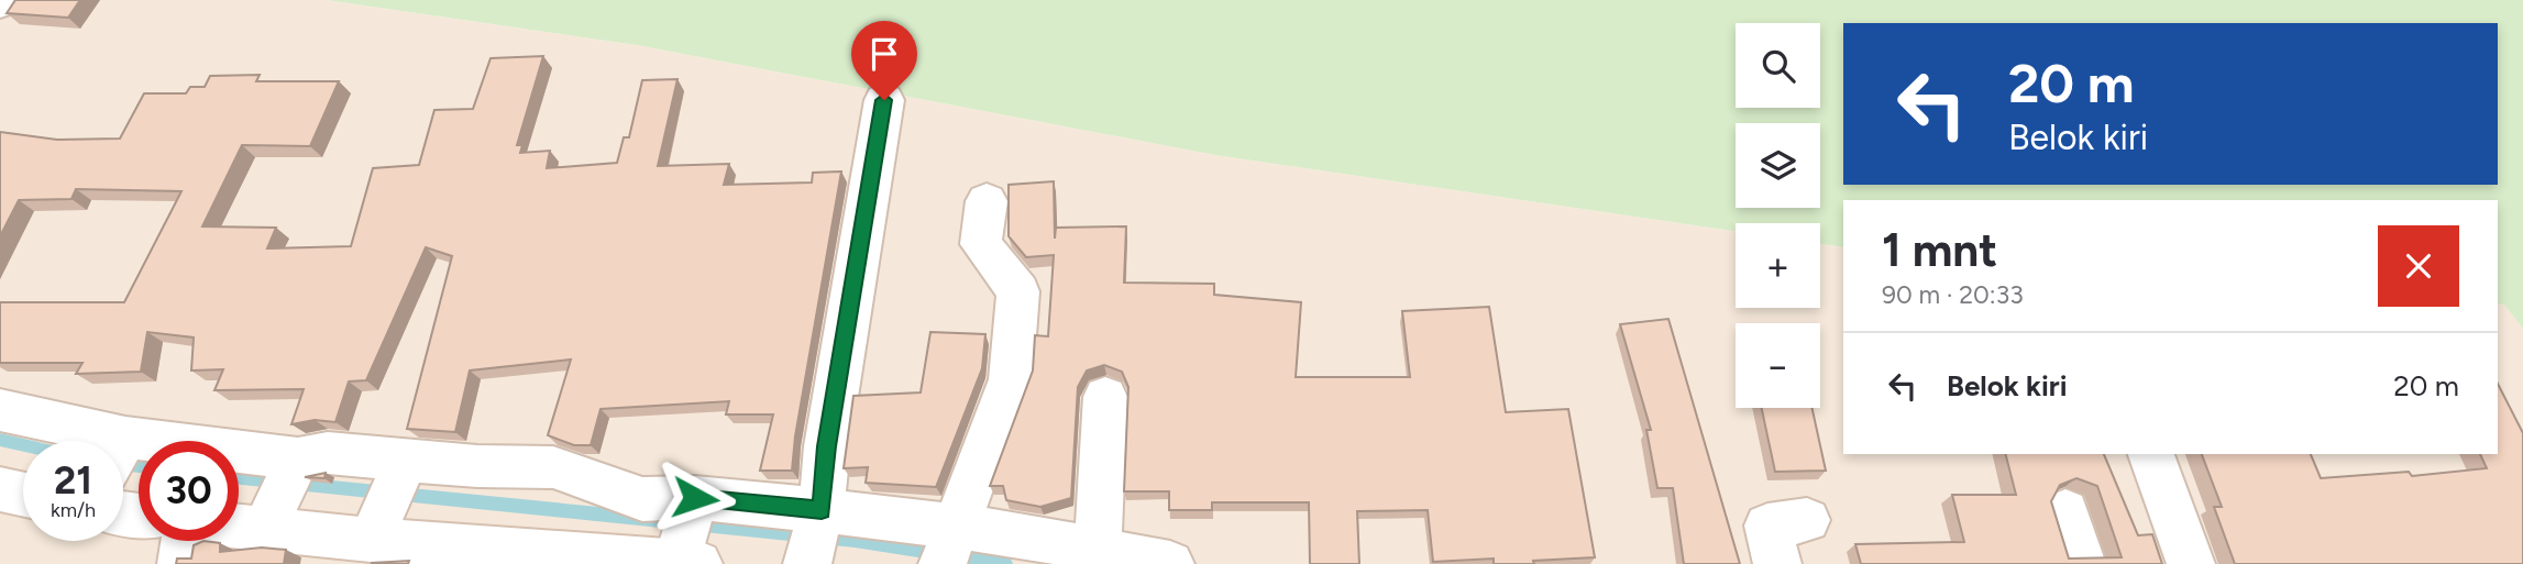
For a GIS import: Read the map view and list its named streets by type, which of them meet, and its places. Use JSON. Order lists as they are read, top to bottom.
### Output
{
  "page": {
    "map_buttons": ["+", "−"],
    "turn": ["20 m", "Belok kiri"],
    "heading": ["1 mnt", "90 m · 20:33"],
    "list": [
      {
        "name": "Belok kiri",
        "value": "20 m"
      }
    ],
    "speed": "21 km/h",
    "limit": "30"
  }
}
